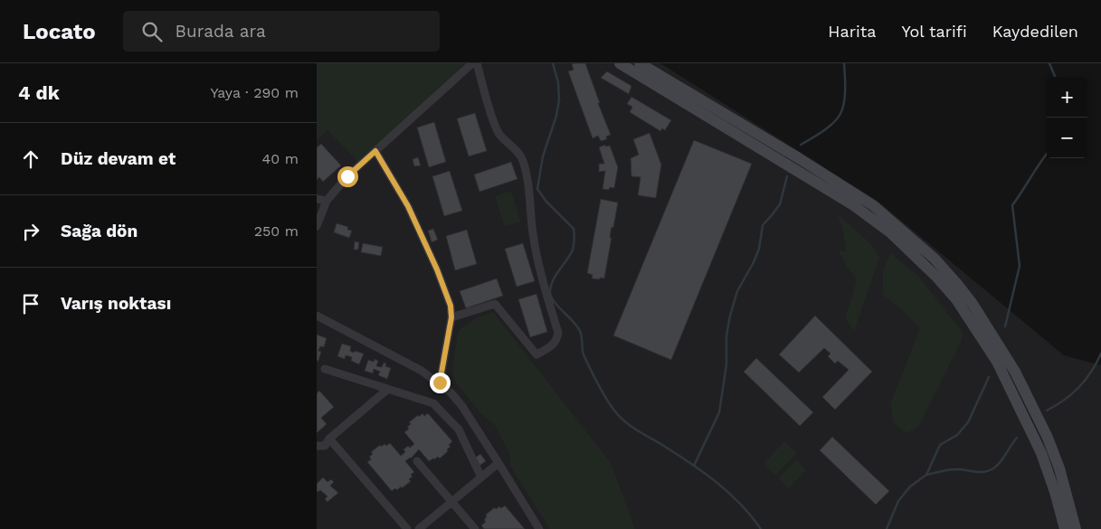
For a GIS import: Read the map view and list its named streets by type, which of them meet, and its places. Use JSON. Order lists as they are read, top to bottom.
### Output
{
  "page": {
    "header": "Locato",
    "search": "Burada ara",
    "nav": ["Harita", "Yol tarifi", "Kaydedilen"],
    "heading": ["4 dk", "Yaya · 290 m"],
    "map_buttons": ["+", "−"],
    "list": [
      ["Düz devam et", "40 m"],
      ["Sağa dön", "250 m"],
      "Varış noktası"
    ]
  }
}
